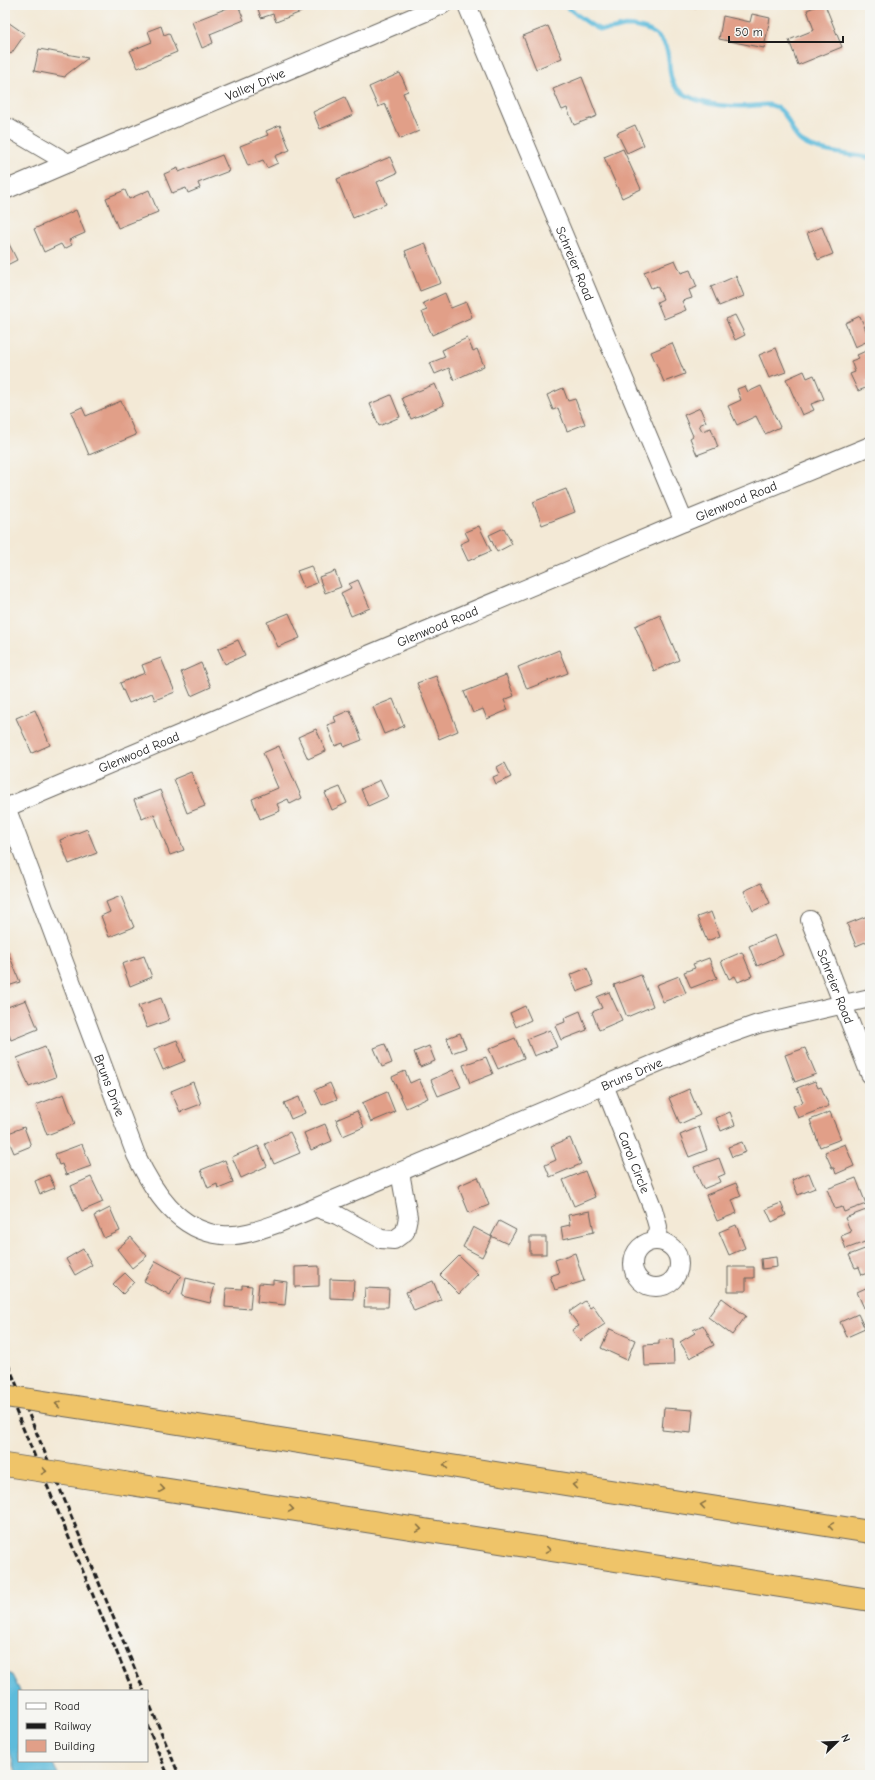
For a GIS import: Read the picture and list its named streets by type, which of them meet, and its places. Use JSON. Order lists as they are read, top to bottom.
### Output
{
  "streets": {
    "street": [
      "Valley Drive",
      "Schreier Road",
      "Glenwood Road",
      "Bruns Drive",
      "Carol Circle"
    ]
  },
  "crossings": [
    ["Schreier Road", "Glenwood Road"],
    ["Schreier Road", "Bruns Drive"],
    ["Glenwood Road", "Bruns Drive"],
    ["Bruns Drive", "Carol Circle"]
  ],
  "legend": ["Road", "Railway", "Building"],
  "scale_bar": "50 m",
  "north": "top right"
}
